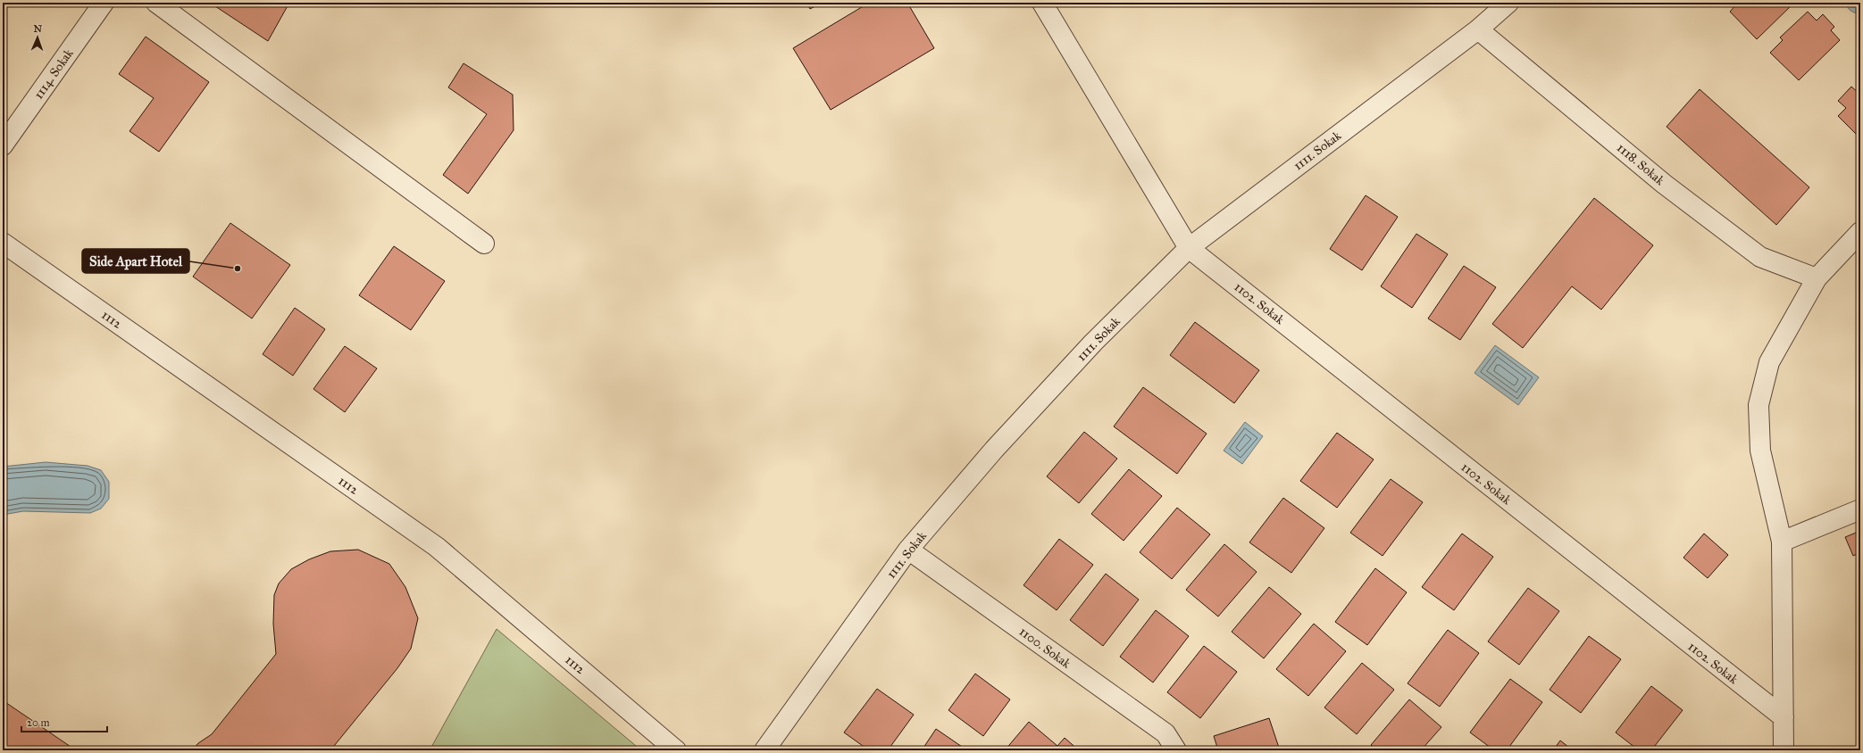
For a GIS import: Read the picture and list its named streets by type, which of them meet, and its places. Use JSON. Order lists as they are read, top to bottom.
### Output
{
  "streets": {
    "street": [
      "1114. Sokak",
      "1111. Sokak",
      "1118. Sokak",
      "1102. Sokak",
      "1112",
      "1100. Sokak"
    ]
  },
  "crossings": [
    ["1111. Sokak", "1118. Sokak"],
    ["1111. Sokak", "1102. Sokak"],
    ["1111. Sokak", "1100. Sokak"]
  ],
  "places": ["Side Apart Hotel"],
  "scale_bar": "20 m",
  "north": "top"
}
